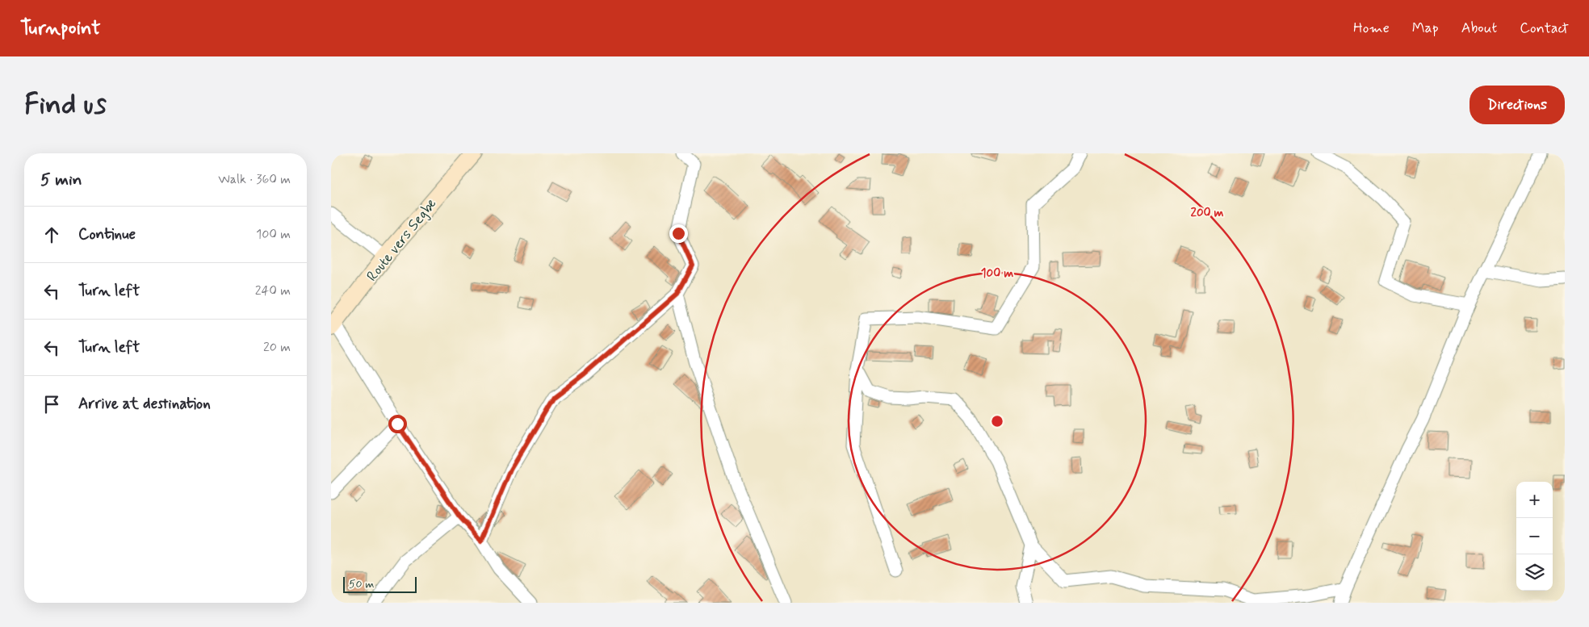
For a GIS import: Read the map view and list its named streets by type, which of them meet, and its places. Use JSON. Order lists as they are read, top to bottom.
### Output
{
  "streets": {
    "main road": ["Route vers Segbe"]
  },
  "scale_bar": "50 m",
  "page": {
    "header": "Turnpoint",
    "nav": [
      "Home",
      "Map",
      "About",
      "Contact"
    ],
    "buttons": "Directions",
    "title": "Find us",
    "heading": ["5 min", "Walk · 360 m"],
    "list": [
      ["Continue", "100 m"],
      ["Turn left", "240 m"],
      ["Turn left", "20 m"],
      "Arrive at destination"
    ],
    "map_buttons": ["+", "−"],
    "scale": "50 m"
  },
  "rings": ["200 m", "100 m"]
}
